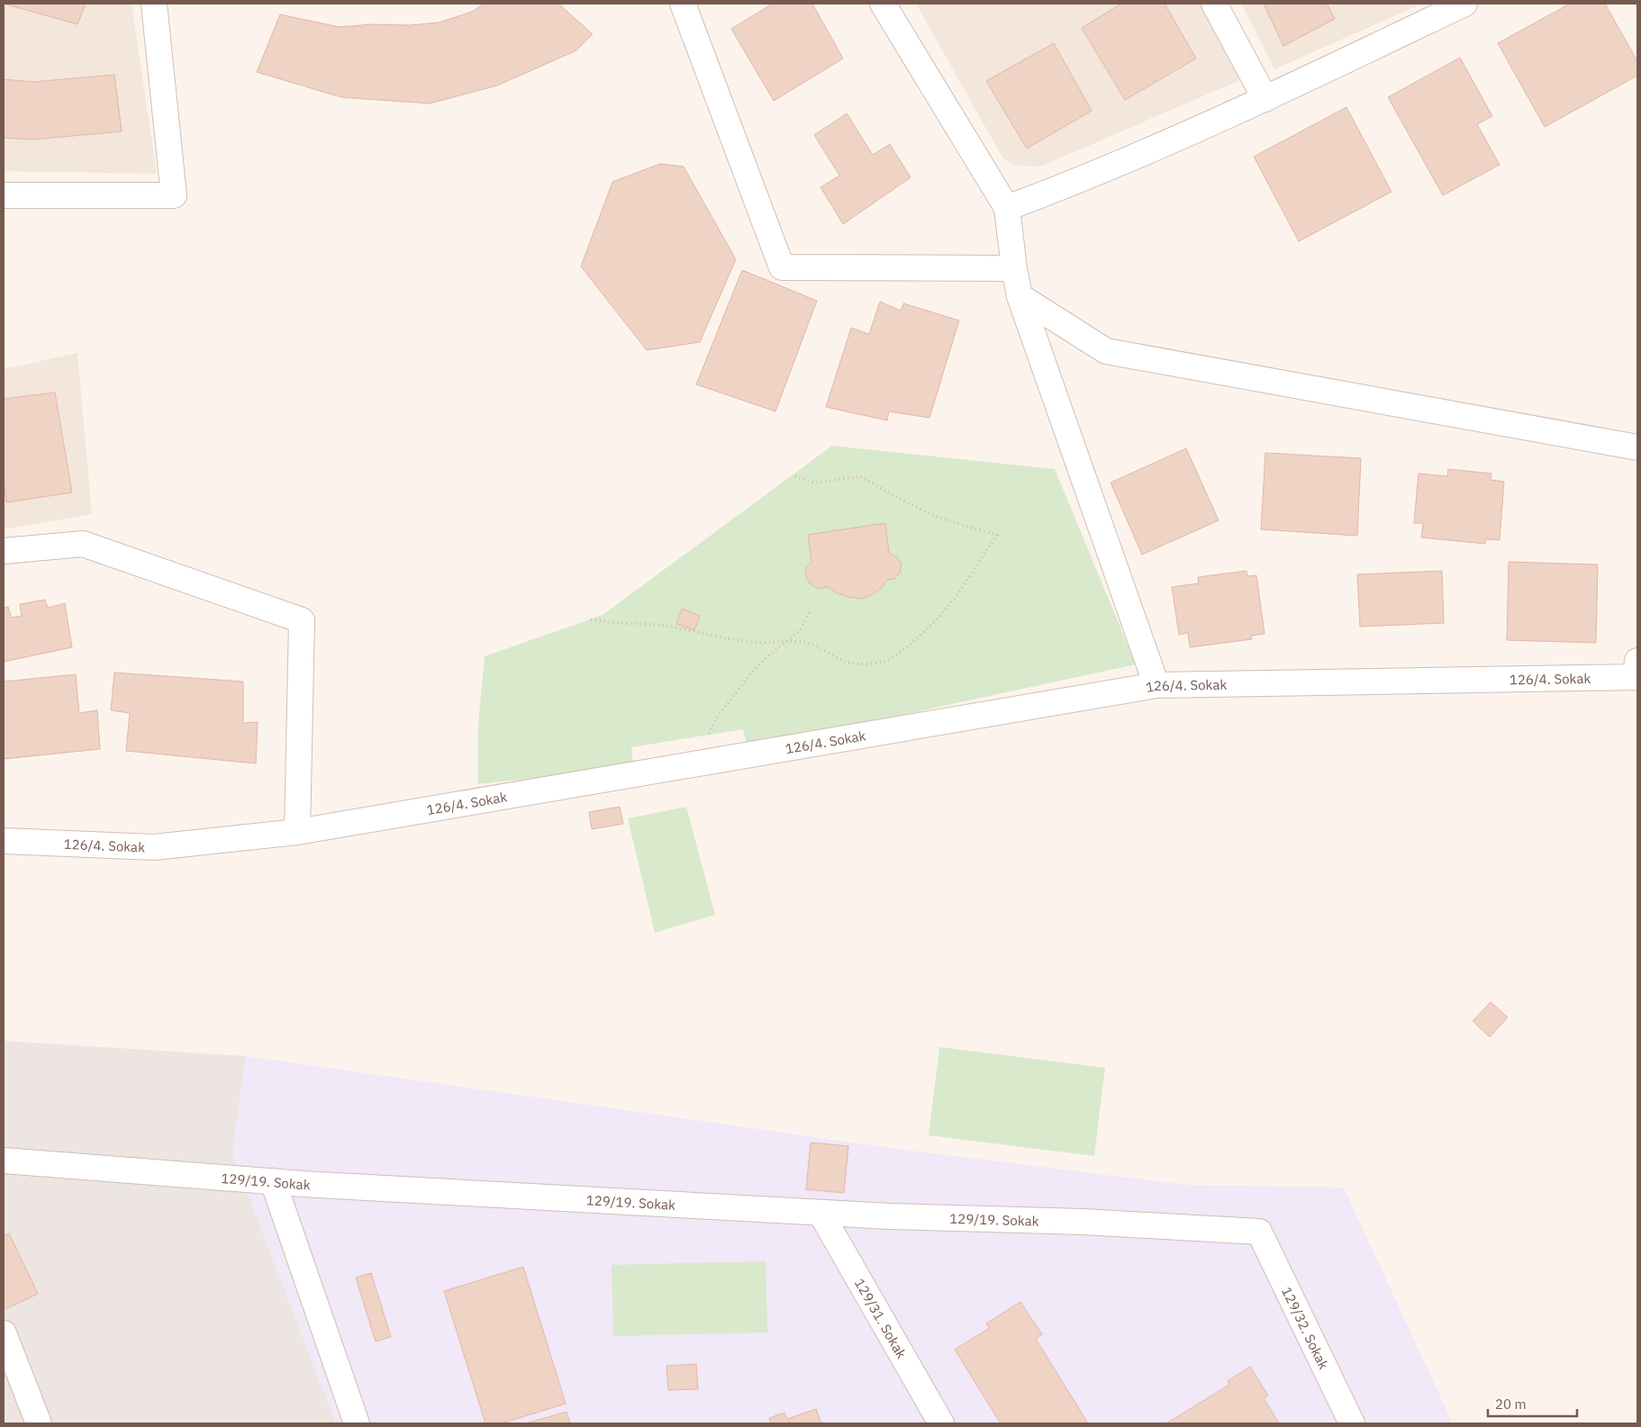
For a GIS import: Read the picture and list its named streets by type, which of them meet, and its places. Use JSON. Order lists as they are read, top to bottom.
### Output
{
  "streets": {
    "street": [
      "126/4. Sokak",
      "129/19. Sokak",
      "129/31. Sokak",
      "129/32. Sokak"
    ]
  },
  "crossings": [
    ["129/19. Sokak", "129/31. Sokak"],
    ["129/19. Sokak", "129/32. Sokak"]
  ],
  "scale_bar": "20 m"
}
